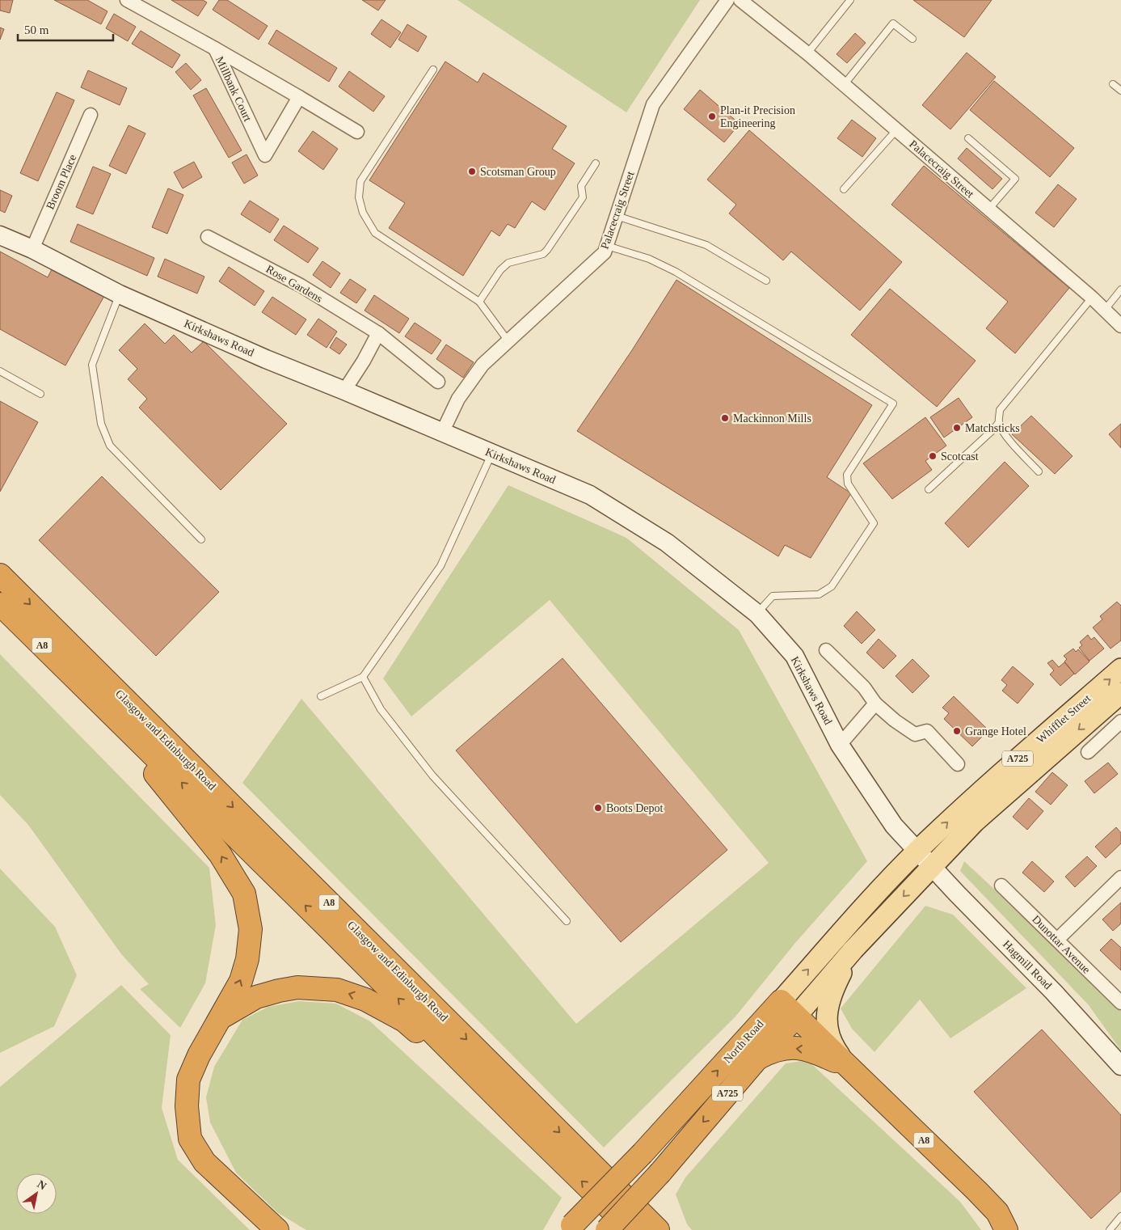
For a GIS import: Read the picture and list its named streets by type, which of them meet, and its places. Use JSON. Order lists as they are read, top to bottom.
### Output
{
  "streets": {
    "highway": [
      "A8",
      "Glasgow and Edinburgh Road",
      "A725",
      "North Road"
    ],
    "main road": ["Whifflet Street"],
    "street": [
      "Millbank Court",
      "Palacecraig Street",
      "Broom Place",
      "Rose Gardens",
      "Kirkshaws Road",
      "Dunottar Avenue",
      "Hagmill Road"
    ]
  },
  "crossings": [
    ["Palacecraig Street", "Kirkshaws Road"],
    ["Broom Place", "Kirkshaws Road"],
    ["Kirkshaws Road", "Whifflet Street"],
    ["Kirkshaws Road", "Hagmill Road"],
    ["Kirkshaws Road", "North Road"],
    ["A8", "Glasgow and Edinburgh Road"],
    ["A8", "A725"],
    ["A8", "North Road"],
    ["Whifflet Street", "Hagmill Road"],
    ["Whifflet Street", "North Road"],
    ["A725", "North Road"],
    ["Hagmill Road", "North Road"]
  ],
  "places": [
    "Plan-it Precision Engineering",
    "Scotsman Group",
    "Mackinnon Mills",
    "Matchsticks",
    "Scotcast",
    "Grange Hotel",
    "Boots Depot"
  ],
  "scale_bar": "50 m",
  "north": "top right"
}
